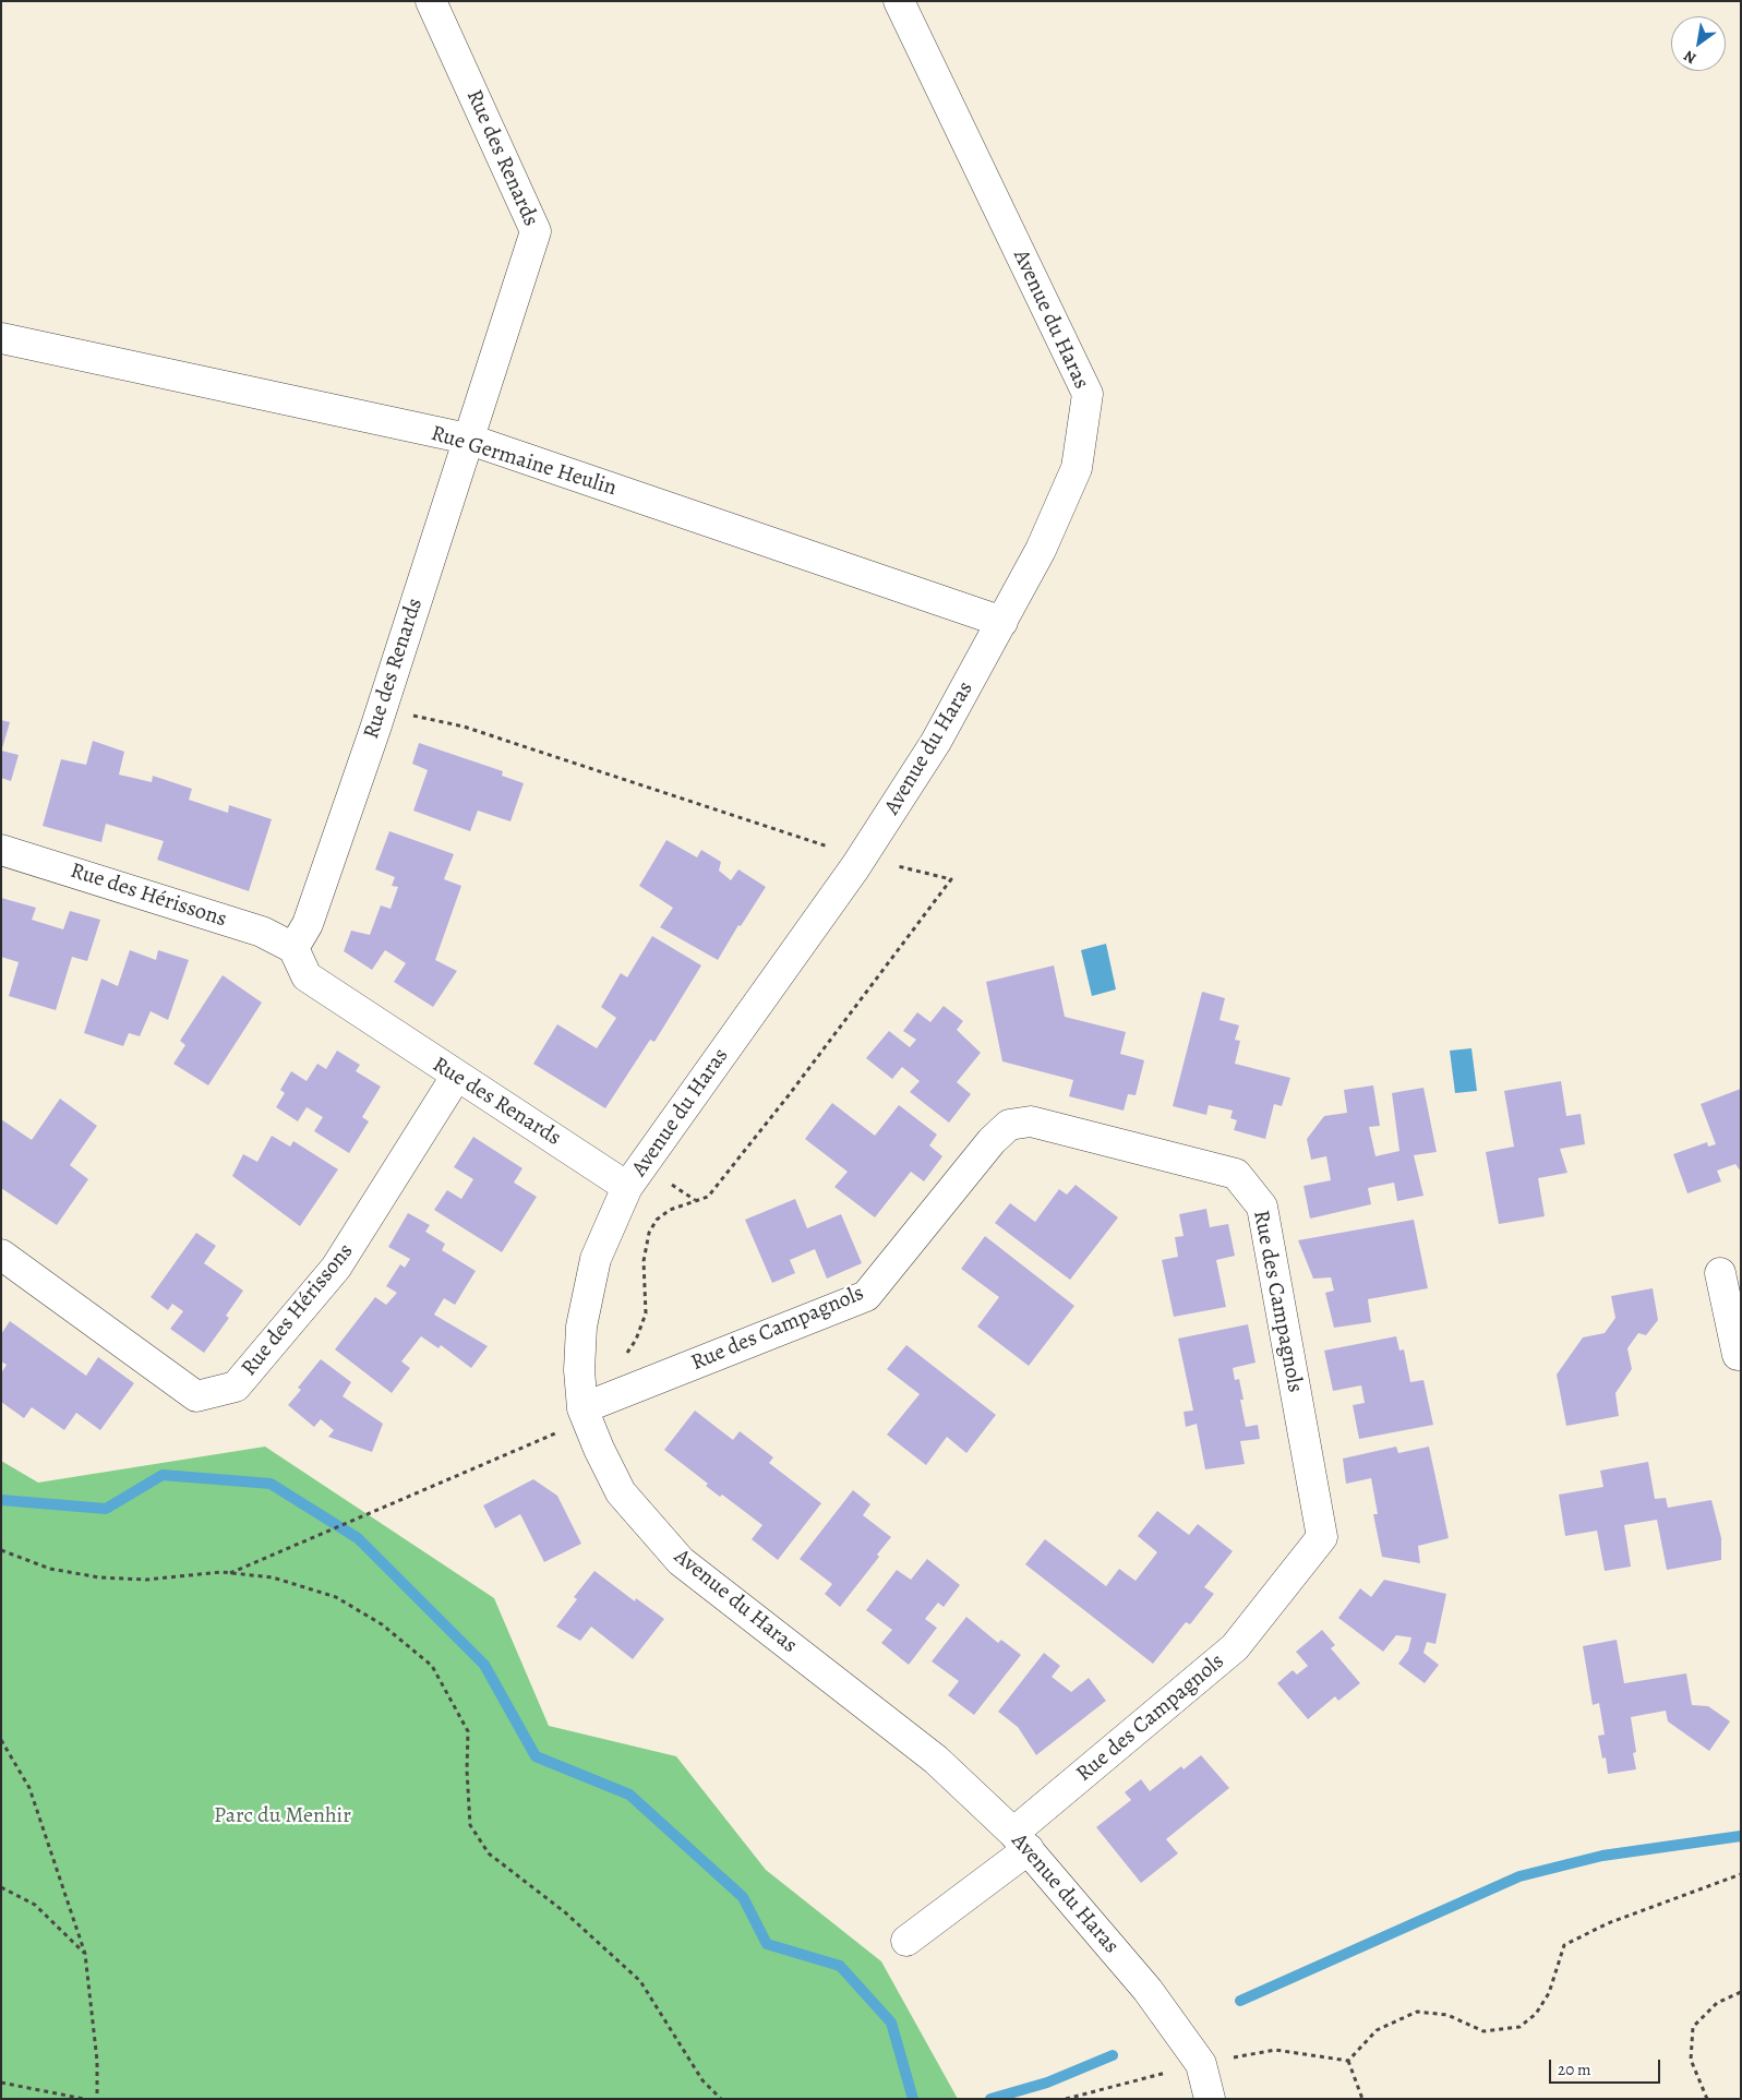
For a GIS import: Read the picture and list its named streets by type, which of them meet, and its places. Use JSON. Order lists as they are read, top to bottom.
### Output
{
  "streets": {
    "street": [
      "Rue des Renards",
      "Avenue du Haras",
      "Rue Germaine Heulin",
      "Rue des Hérissons",
      "Rue des Campagnols"
    ]
  },
  "crossings": [
    ["Rue des Renards", "Avenue du Haras"],
    ["Rue des Renards", "Rue Germaine Heulin"],
    ["Rue des Renards", "Rue des Hérissons"],
    ["Avenue du Haras", "Rue Germaine Heulin"],
    ["Avenue du Haras", "Rue des Campagnols"]
  ],
  "parks": ["Parc du Menhir"],
  "scale_bar": "20 m",
  "north": "bottom left"
}
